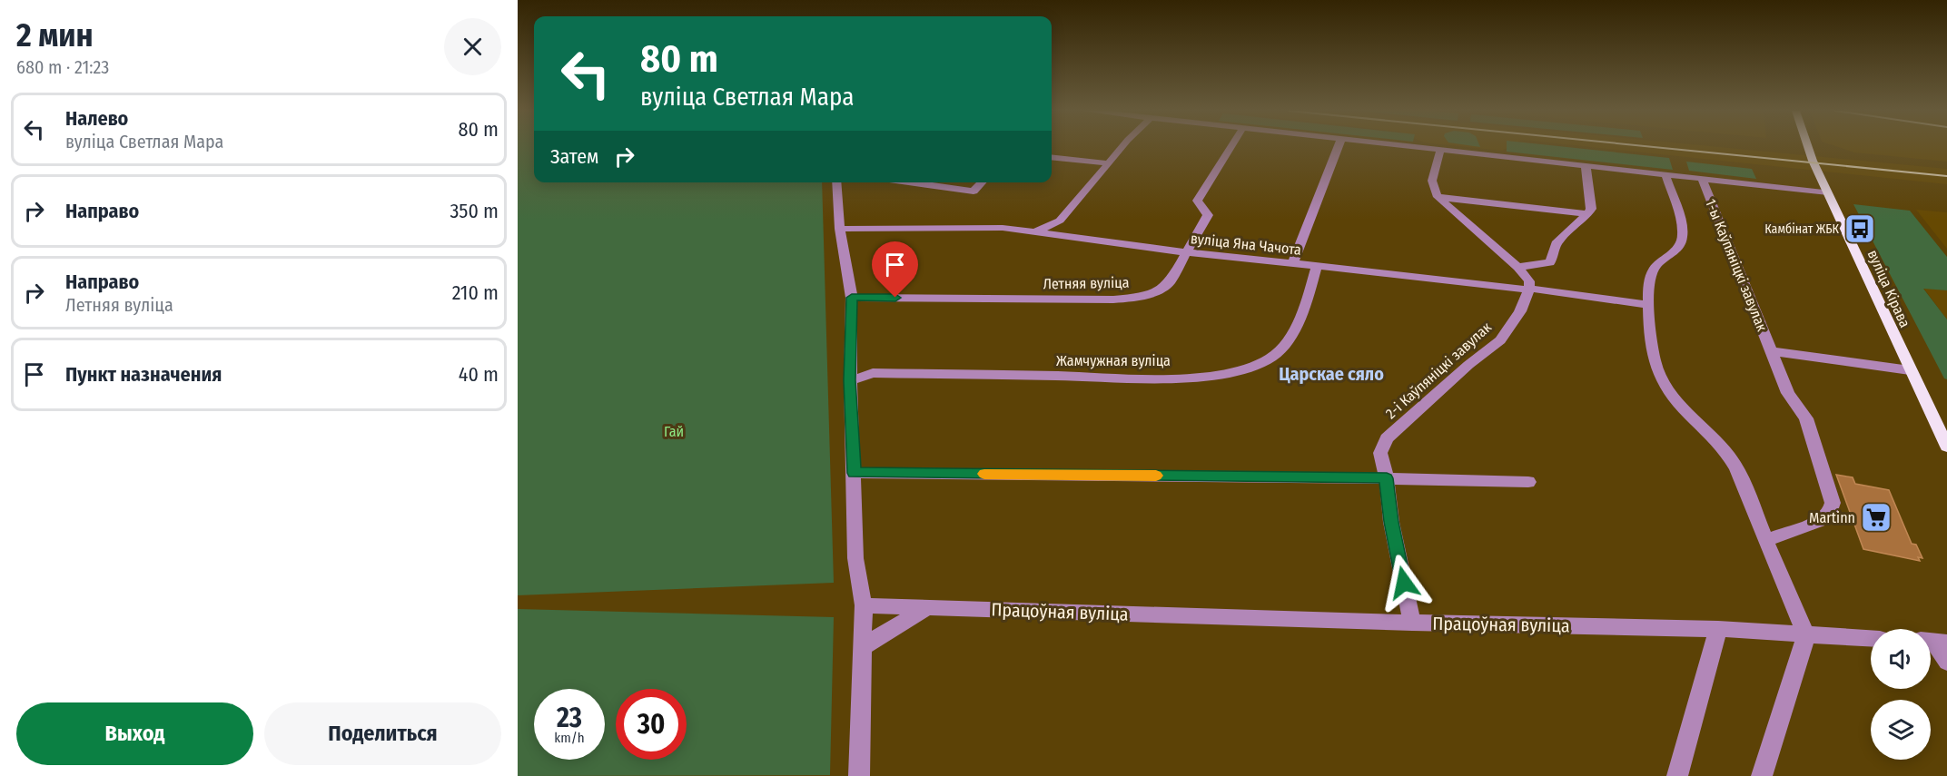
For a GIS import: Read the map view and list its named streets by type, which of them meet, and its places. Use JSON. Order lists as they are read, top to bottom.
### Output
{
  "streets": {
    "main road": ["вуліца Кірава"],
    "street": [
      "вуліца Яна Чачота",
      "1-ы Каўпяніцкі завулак",
      "Летняя вуліца",
      "Жамчужная вуліца",
      "2-і Каўпяніцкі завулак",
      "Працоўная вуліца"
    ]
  },
  "crossings": [
    ["вуліца Яна Чачота", "Летняя вуліца"],
    ["вуліца Яна Чачота", "Жамчужная вуліца"],
    ["вуліца Яна Чачота", "2-і Каўпяніцкі завулак"],
    ["2-і Каўпяніцкі завулак", "Працоўная вуліца"]
  ],
  "districts": ["Царскае сяло"],
  "parks": ["Гай"],
  "places": {
    "bus stop": ["Камбінат ЖБК"],
    "supermarket": ["Martinn"]
  },
  "page": {
    "heading": ["2 мин", "680 m · 21:23"],
    "turn": ["80 m", "вуліца Светлая Мара"],
    "list": [
      {
        "name": "Налево",
        "note": "вуліца Светлая Мара",
        "value": "80 m"
      },
      {
        "name": "Направо",
        "value": "350 m"
      },
      {
        "name": "Направо",
        "note": "Летняя вуліца",
        "value": "210 m"
      },
      {
        "name": "Пункт назначения",
        "value": "40 m"
      }
    ],
    "then": "Затем",
    "speed": "23 km/h",
    "limit": "30",
    "buttons": ["Выход", "Поделиться"]
  }
}
